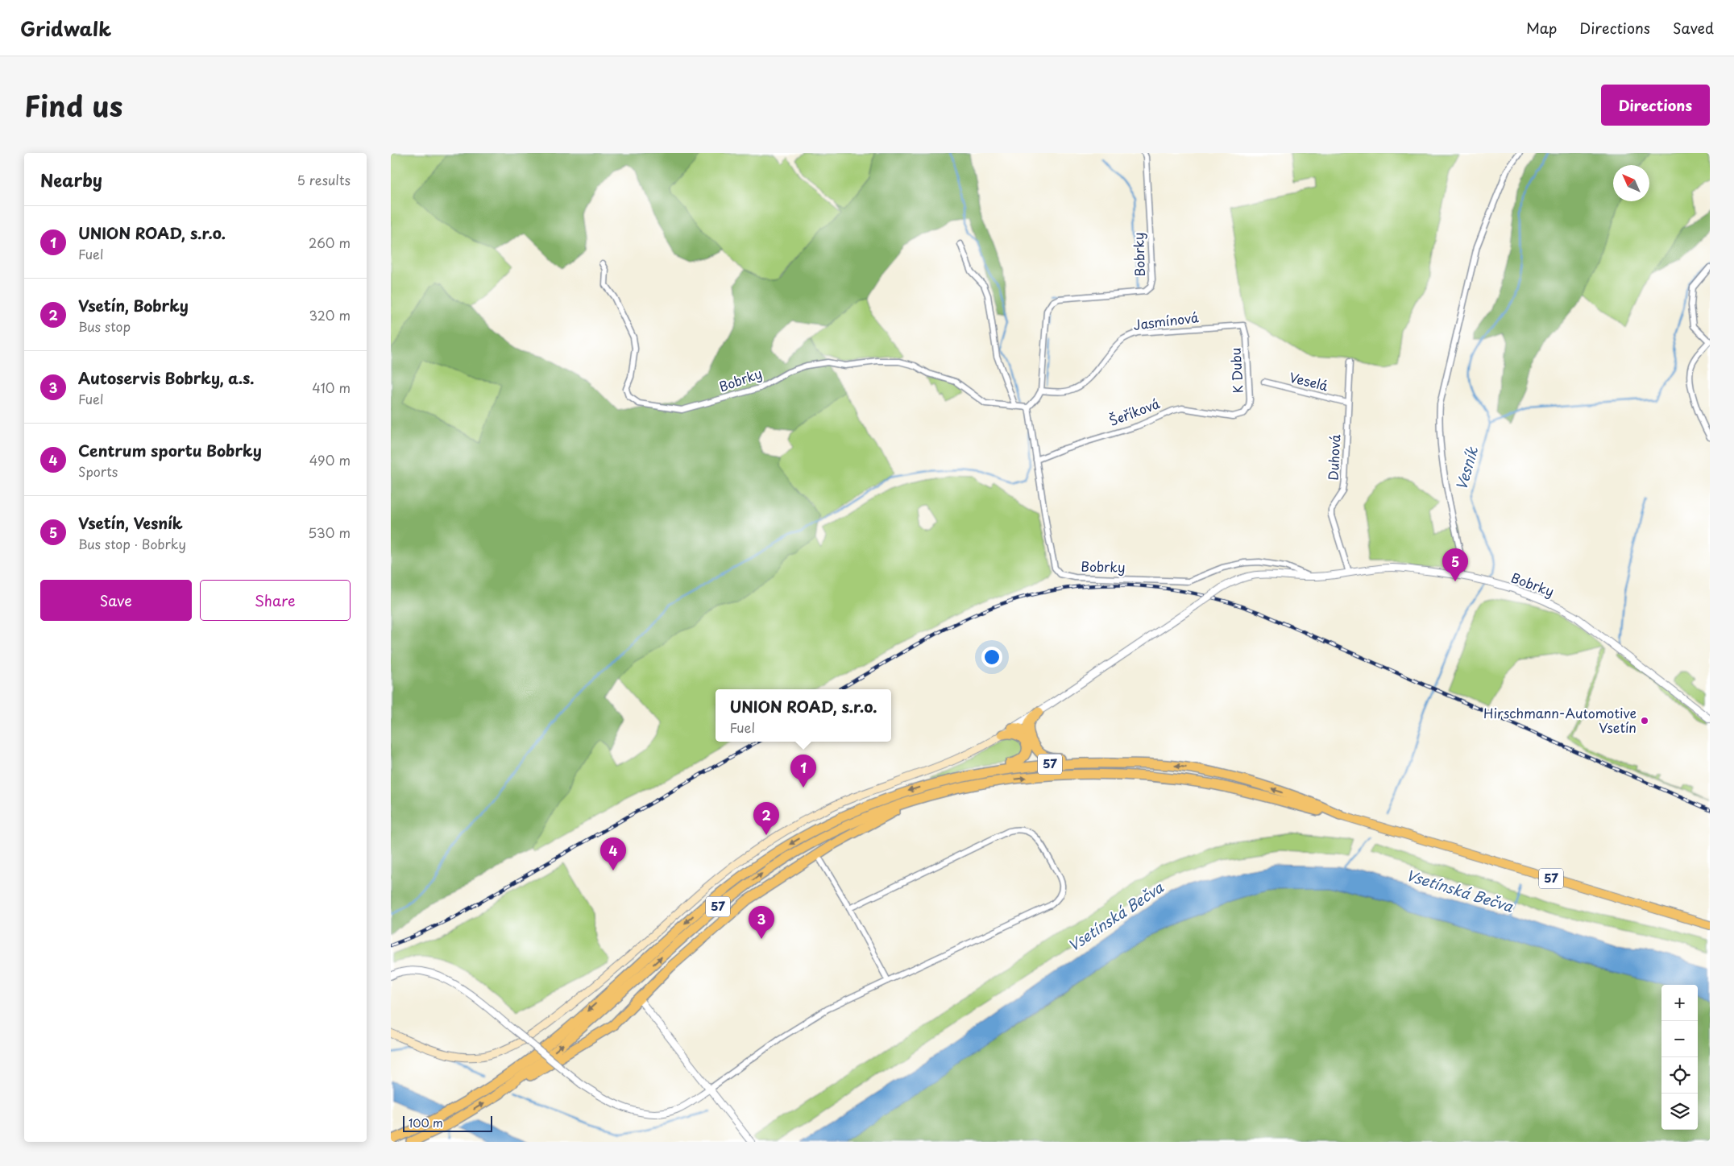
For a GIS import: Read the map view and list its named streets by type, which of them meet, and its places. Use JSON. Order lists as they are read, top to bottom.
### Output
{
  "streets": {
    "highway": ["57"],
    "street": [
      "Bobrky",
      "Jasmínová",
      "K Dubu",
      "Veselá",
      "Šeříková",
      "Duhová"
    ]
  },
  "crossings": [
    ["Bobrky", "Jasmínová"],
    ["Bobrky", "Šeříková"],
    ["Bobrky", "Duhová"],
    ["Jasmínová", "K Dubu"],
    ["K Dubu", "Šeříková"],
    ["Veselá", "Duhová"]
  ],
  "water": ["Vesník", "Vsetínská Bečva"],
  "places": ["Hirschmann-Automotive Vsetín"],
  "scale_bar": "100 m",
  "north": "top left",
  "page": {
    "header": "Gridwalk",
    "nav": ["Map", "Directions", "Saved"],
    "title": "Find us",
    "buttons": [
      "Directions",
      ["Save", "Share"]
    ],
    "heading": ["Nearby", "5 results"],
    "list": [
      {
        "mark": "1",
        "name": "UNION ROAD, s.r.o.",
        "note": "Fuel",
        "value": "260 m"
      },
      {
        "mark": "2",
        "name": "Vsetín, Bobrky",
        "note": "Bus stop",
        "value": "320 m"
      },
      {
        "mark": "3",
        "name": "Autoservis Bobrky, a.s.",
        "note": "Fuel",
        "value": "410 m"
      },
      {
        "mark": "4",
        "name": "Centrum sportu Bobrky",
        "note": "Sports",
        "value": "490 m"
      },
      {
        "mark": "5",
        "name": "Vsetín, Vesník",
        "note": "Bus stop · Bobrky",
        "value": "530 m"
      }
    ],
    "pins": [
      "5",
      "1",
      "2",
      "4",
      "3"
    ],
    "popup": ["UNION ROAD, s.r.o.", "Fuel"],
    "map_buttons": ["+", "−"],
    "scale": "100 m"
  }
}
